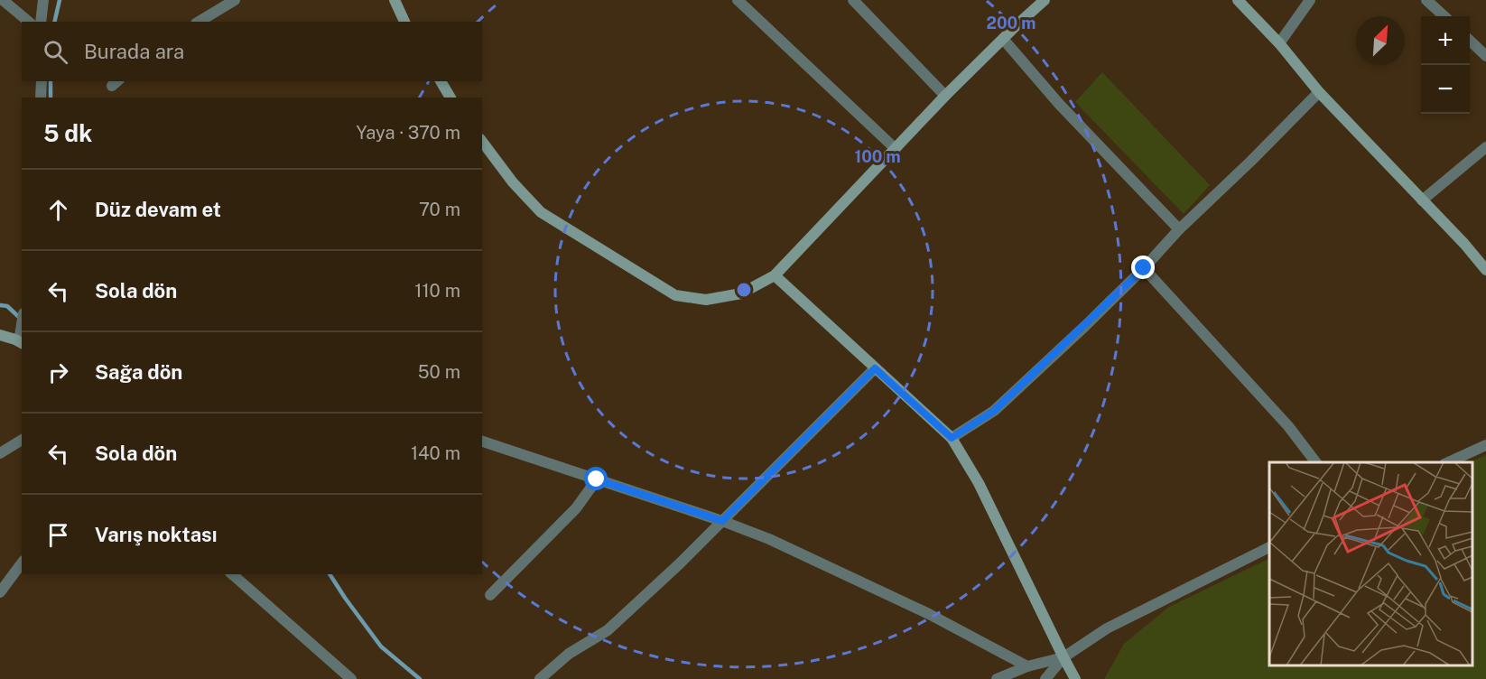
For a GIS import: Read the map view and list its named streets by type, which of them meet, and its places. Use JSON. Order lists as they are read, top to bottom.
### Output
{
  "north": "top right",
  "page": {
    "map_buttons": ["+", "−"],
    "search": "Burada ara",
    "heading": ["5 dk", "Yaya · 370 m"],
    "list": [
      ["Düz devam et", "70 m"],
      ["Sola dön", "110 m"],
      ["Sağa dön", "50 m"],
      ["Sola dön", "140 m"],
      "Varış noktası"
    ]
  },
  "rings": ["200 m", "100 m"]
}
